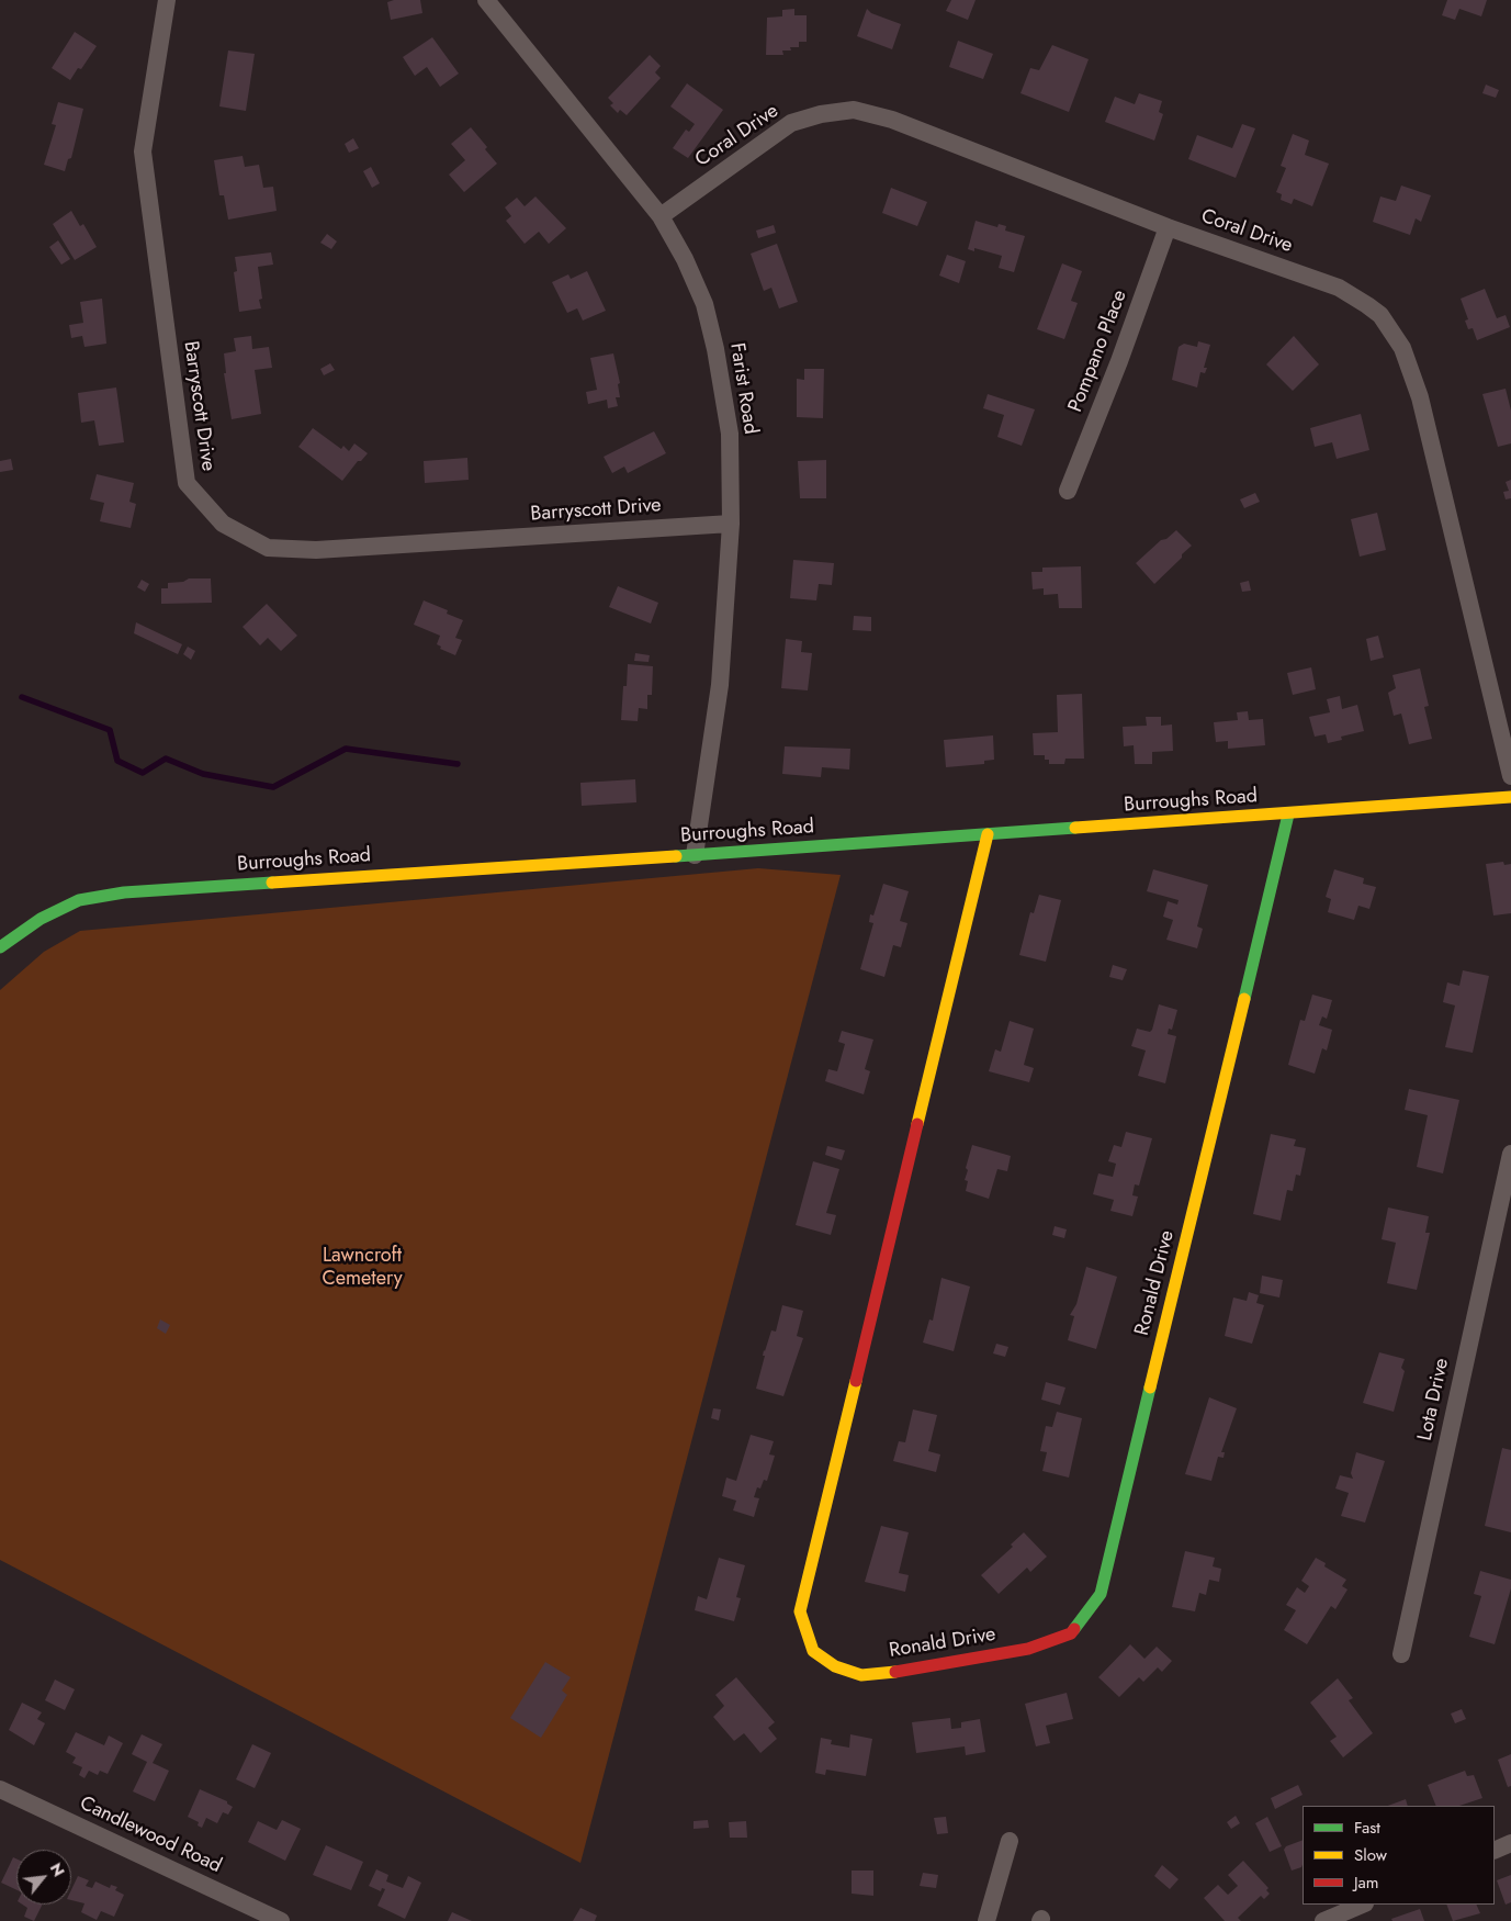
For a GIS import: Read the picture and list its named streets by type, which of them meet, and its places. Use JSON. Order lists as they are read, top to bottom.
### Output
{
  "streets": {
    "street": [
      "Coral Drive",
      "Pompano Place",
      "Farist Road",
      "Barryscott Drive",
      "Burroughs Road",
      "Ronald Drive",
      "Lota Drive",
      "Candlewood Road"
    ]
  },
  "crossings": [
    ["Coral Drive", "Pompano Place"],
    ["Coral Drive", "Farist Road"],
    ["Farist Road", "Barryscott Drive"],
    ["Farist Road", "Burroughs Road"],
    ["Burroughs Road", "Ronald Drive"]
  ],
  "parks": ["Lawncroft Cemetery"],
  "legend": ["Fast", "Slow", "Jam"],
  "north": "top right"
}
